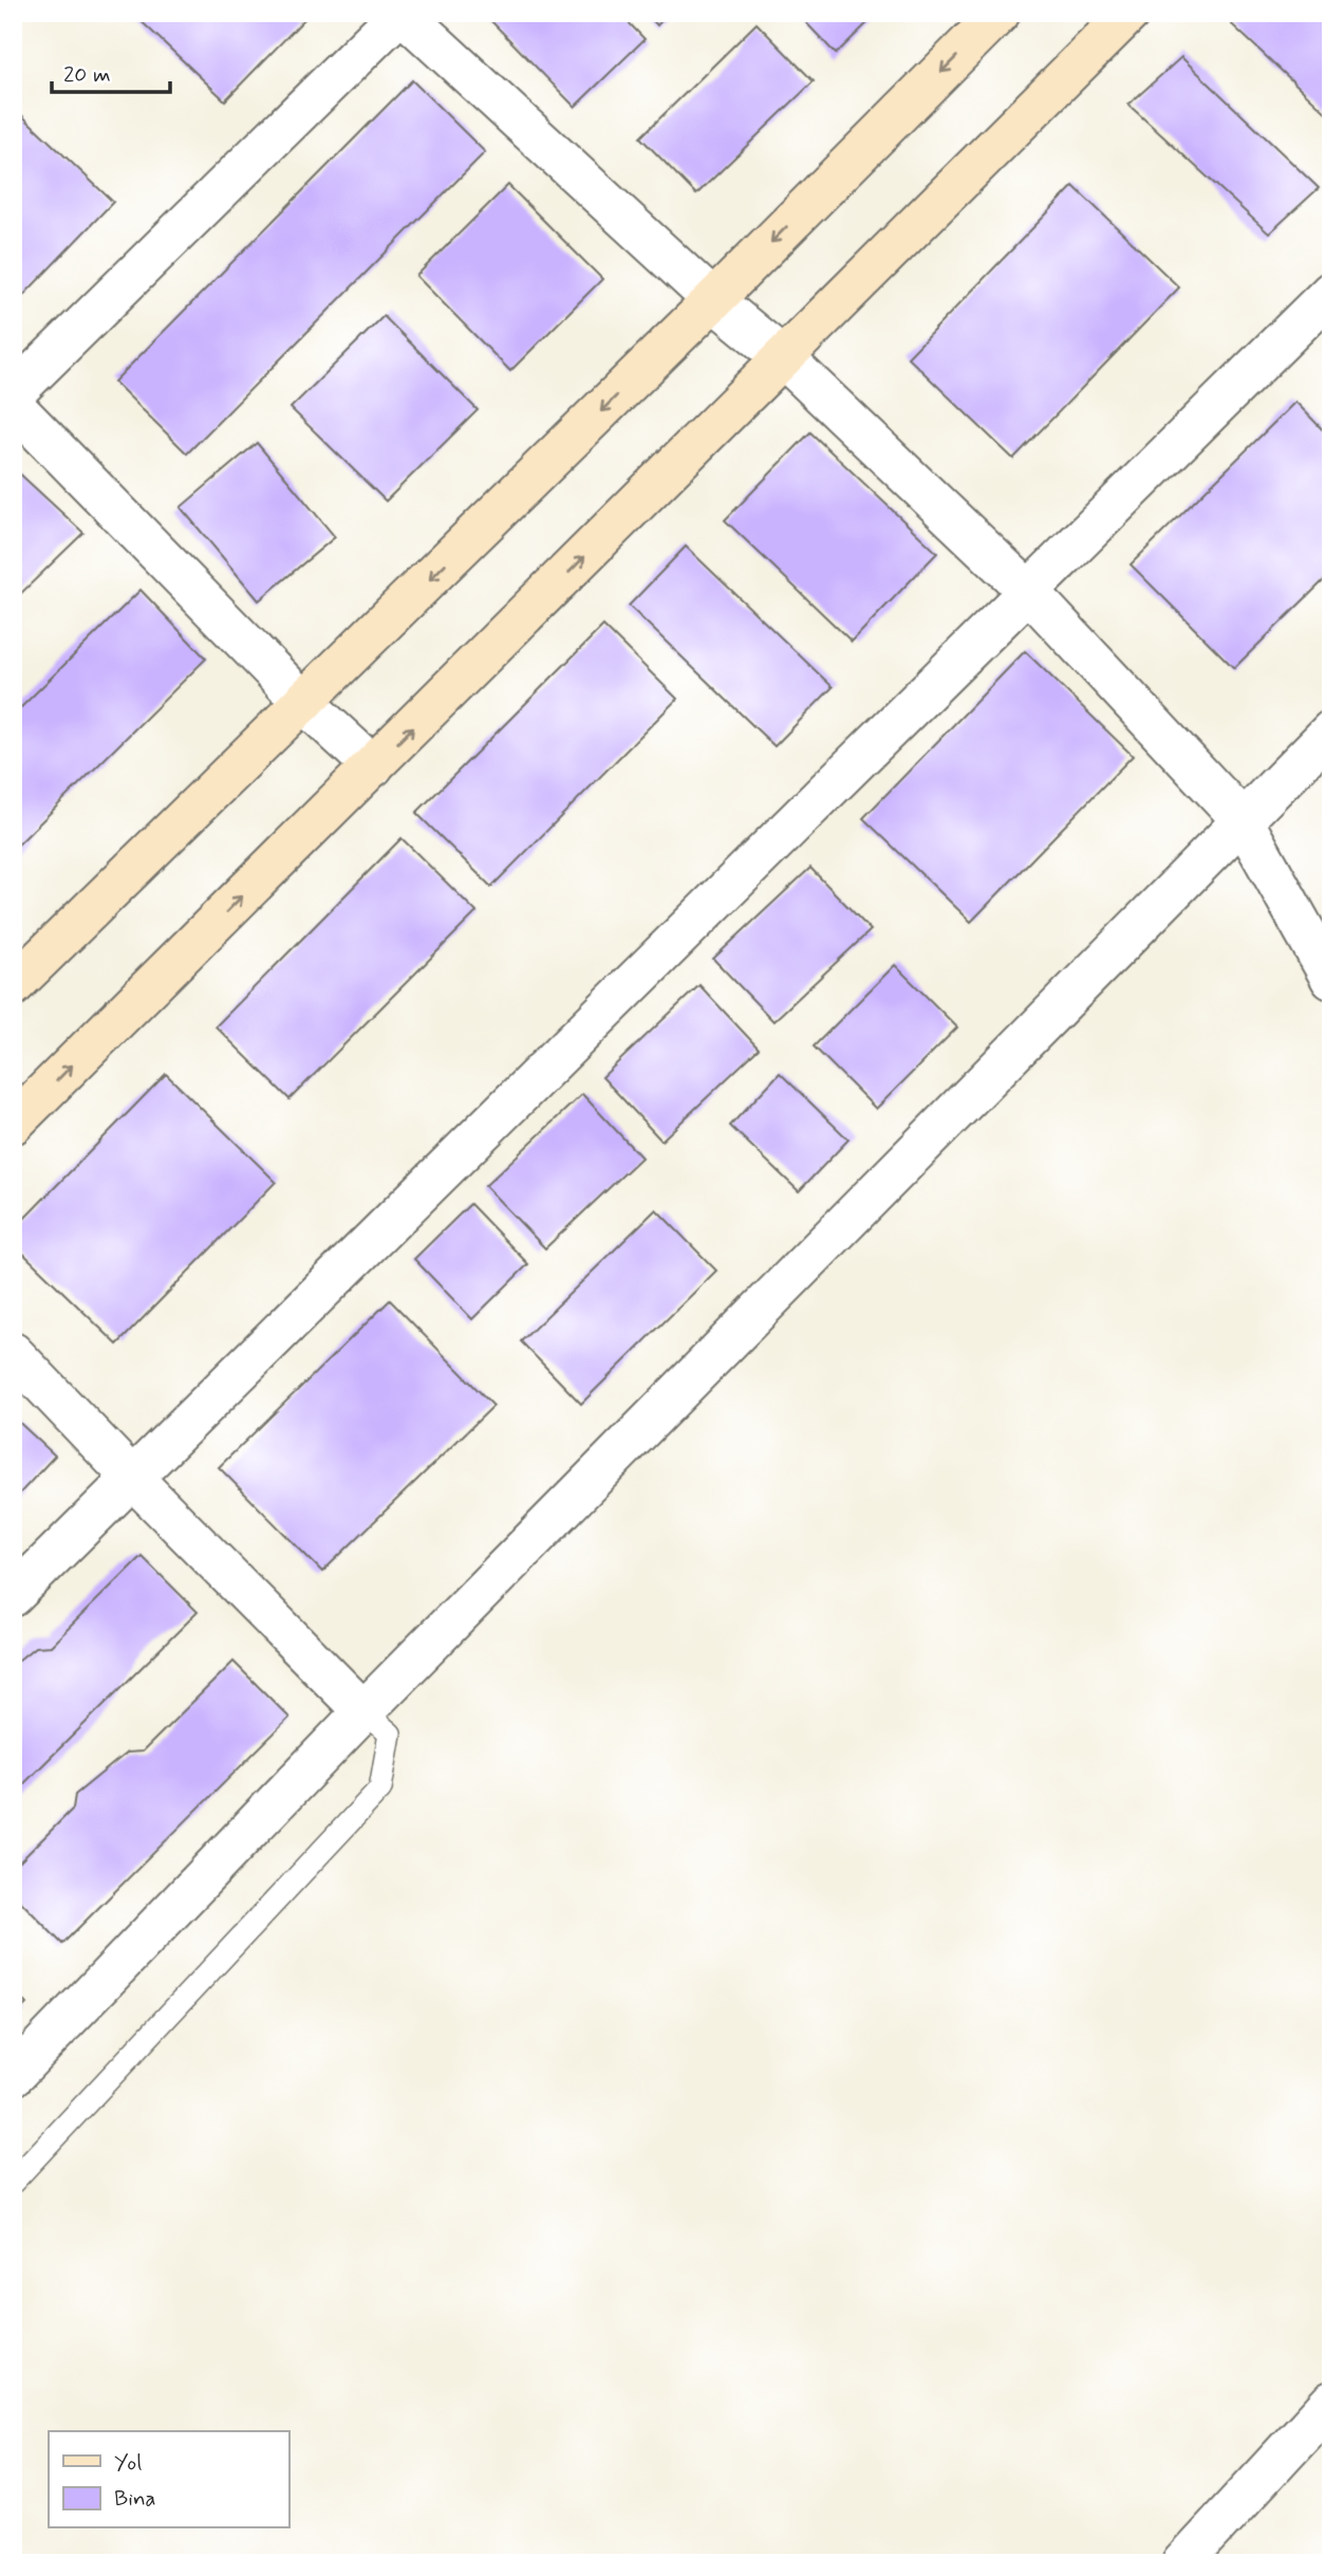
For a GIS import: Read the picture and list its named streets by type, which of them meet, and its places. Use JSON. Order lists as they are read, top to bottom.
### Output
{
  "legend": ["Yol", "Bina"],
  "scale_bar": "20 m"
}
